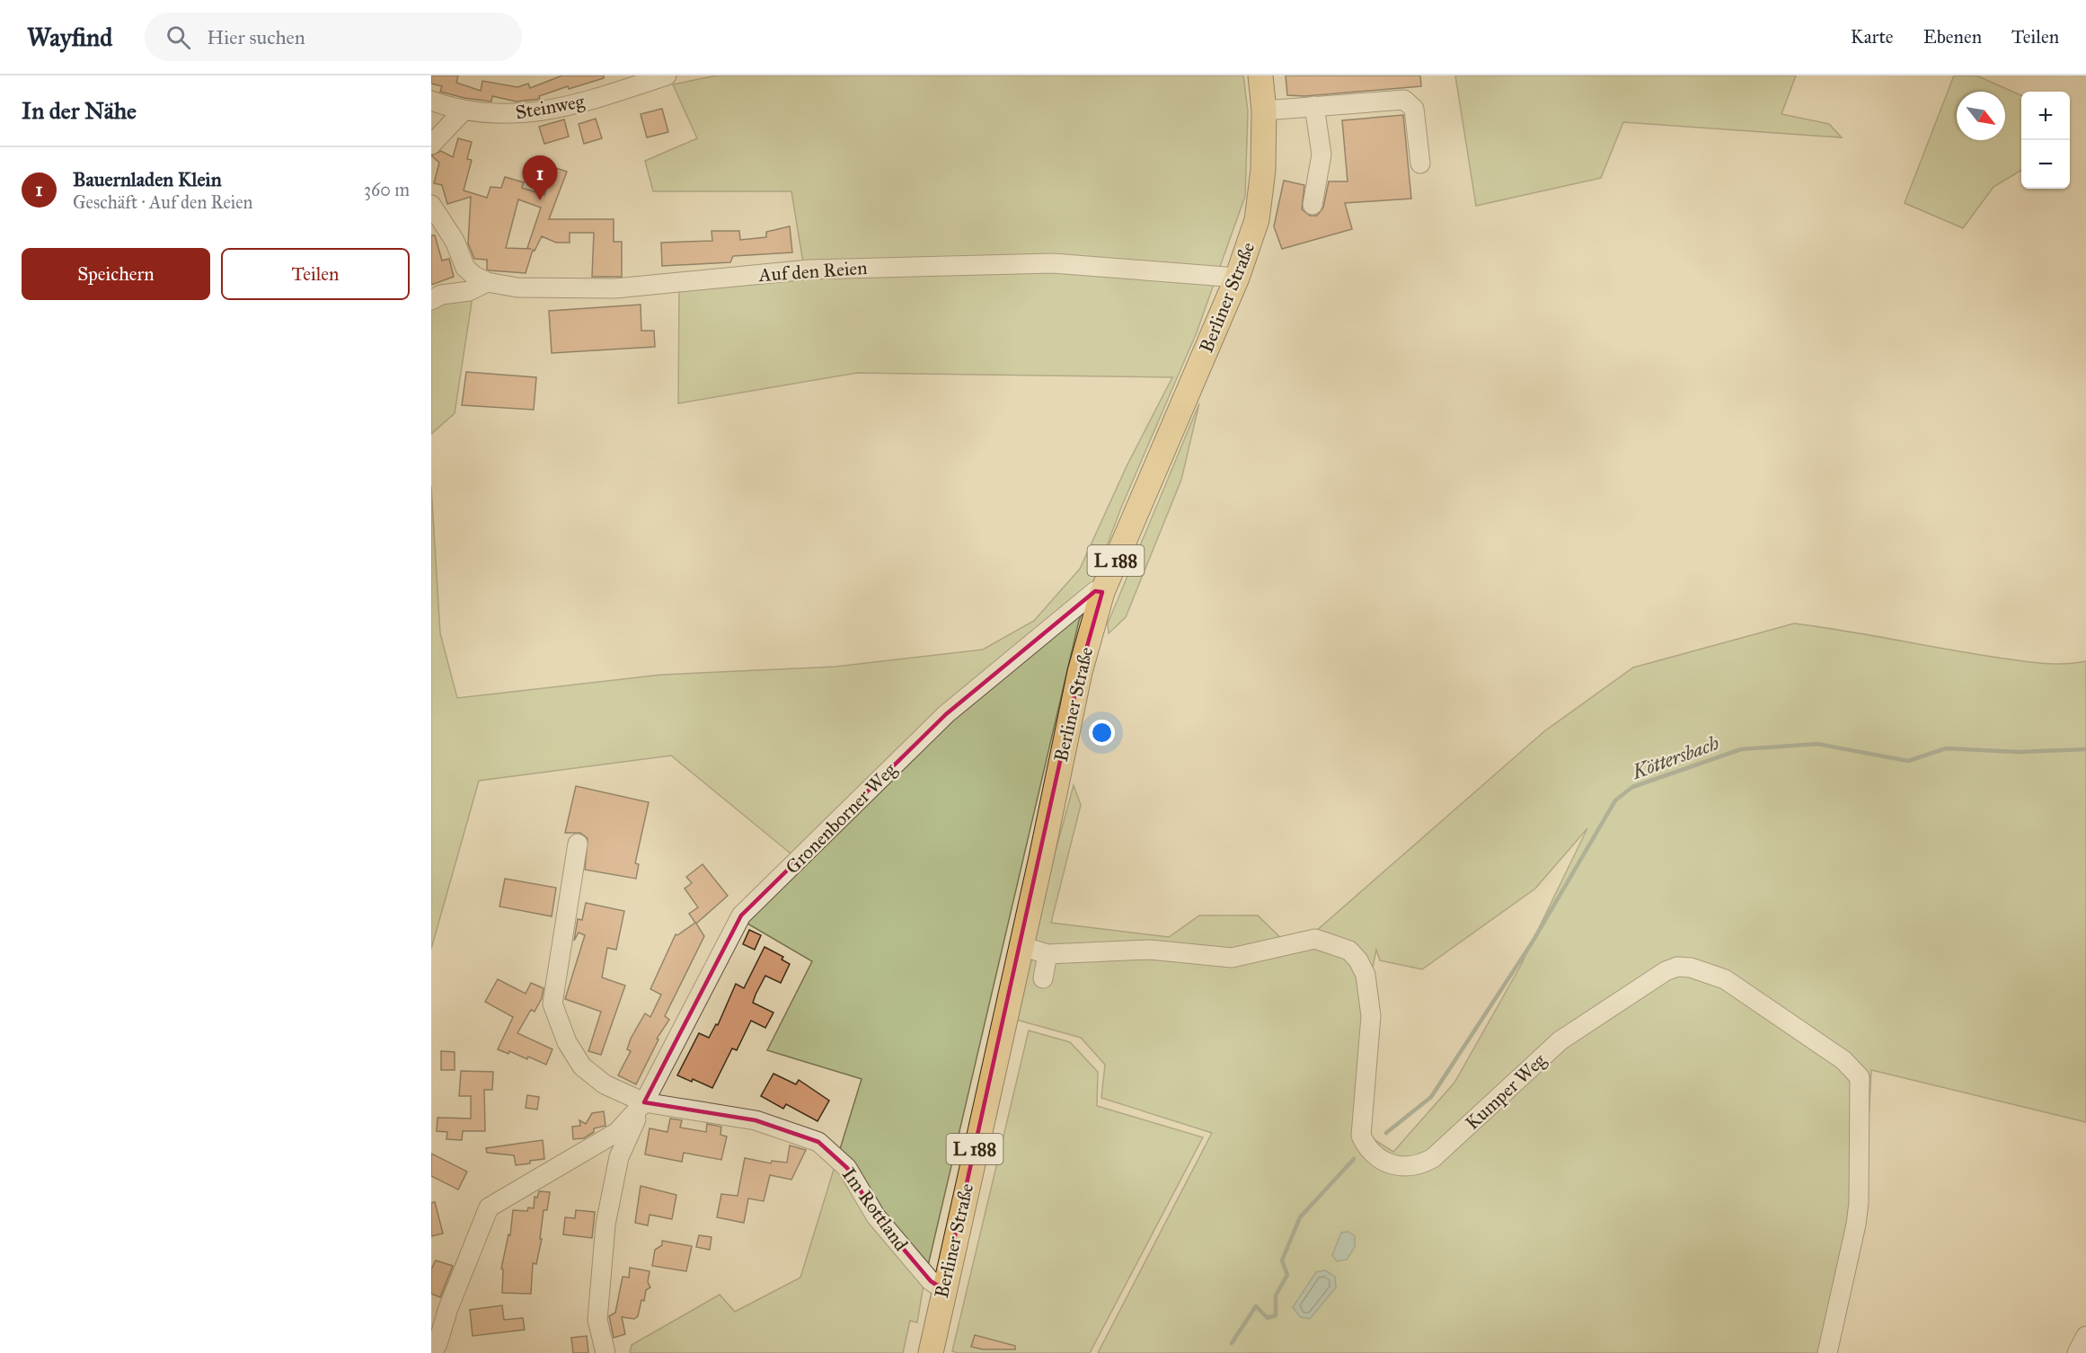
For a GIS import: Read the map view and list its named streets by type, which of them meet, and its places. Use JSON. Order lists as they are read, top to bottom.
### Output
{
  "streets": {
    "main road": ["Berliner Straße", "L 188"],
    "street": [
      "Steinweg",
      "Auf den Reien",
      "Gronenborner Weg",
      "Kumper Weg",
      "Im Rottland"
    ]
  },
  "crossings": [
    ["Auf den Reien", "Berliner Straße"],
    ["Berliner Straße", "Gronenborner Weg"],
    ["Berliner Straße", "Kumper Weg"],
    ["Berliner Straße", "Im Rottland"],
    ["Gronenborner Weg", "Im Rottland"]
  ],
  "water": ["Köttersbach"],
  "north": "bottom right",
  "page": {
    "header": "Wayfind",
    "search": "Hier suchen",
    "nav": ["Karte", "Ebenen", "Teilen"],
    "heading": "In der Nähe",
    "map_buttons": ["+", "−"],
    "list": [
      {
        "mark": "1",
        "name": "Bauernladen Klein",
        "note": "Geschäft · Auf den Reien",
        "value": "360 m"
      }
    ],
    "pins": "1",
    "buttons": ["Speichern", "Teilen"]
  }
}
